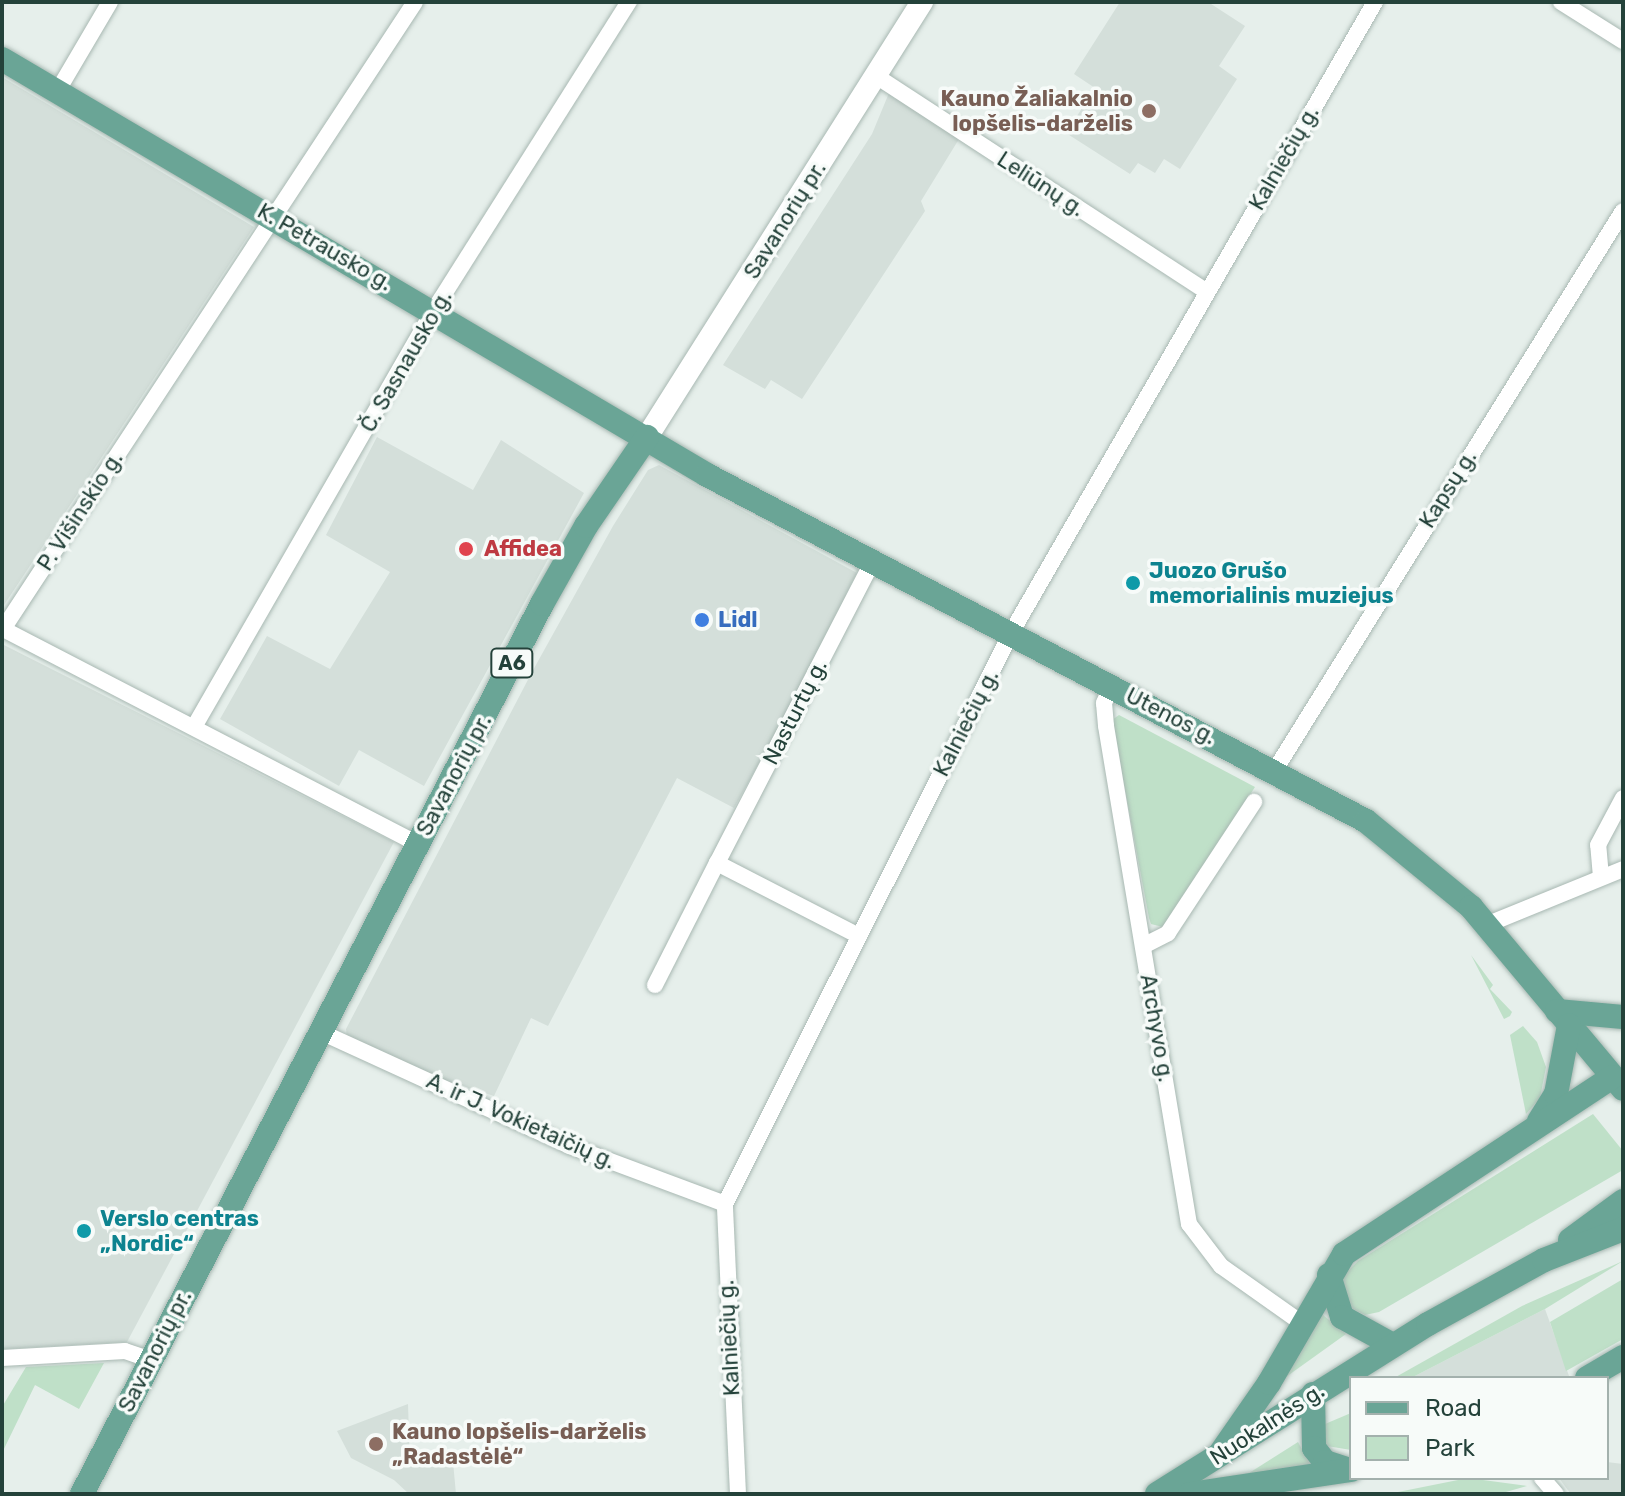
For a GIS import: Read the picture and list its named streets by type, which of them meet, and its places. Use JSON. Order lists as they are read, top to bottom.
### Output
{
  "streets": {
    "main road": [
      "Savanorių pr.",
      "K. Petrausko g.",
      "A6",
      "Utenos g.",
      "Nuokalnės g."
    ],
    "street": [
      "Kalniečių g.",
      "Leliūnų g.",
      "Č. Sasnausko g.",
      "Kapsų g.",
      "P. Višinskio g.",
      "Nasturtų g.",
      "Archyvo g.",
      "A. ir J. Vokietaičių g."
    ]
  },
  "crossings": [
    ["Kalniečių g.", "Leliūnų g."],
    ["Kalniečių g.", "Utenos g."],
    ["Kalniečių g.", "A. ir J. Vokietaičių g."],
    ["Leliūnų g.", "Savanorių pr."],
    ["Savanorių pr.", "K. Petrausko g."],
    ["Savanorių pr.", "P. Višinskio g."],
    ["Savanorių pr.", "Utenos g."],
    ["Savanorių pr.", "A. ir J. Vokietaičių g."],
    ["K. Petrausko g.", "Č. Sasnausko g."],
    ["K. Petrausko g.", "P. Višinskio g."],
    ["K. Petrausko g.", "Utenos g."],
    ["Č. Sasnausko g.", "P. Višinskio g."],
    ["Kapsų g.", "Utenos g."],
    ["Nasturtų g.", "Utenos g."],
    ["Utenos g.", "Archyvo g."]
  ],
  "places": [
    "Kauno Žaliakalnio lopšelis-darželis",
    "Affidea",
    "Juozo Grušo memorialinis muziejus",
    "Lidl",
    "Verslo centras „Nordic“",
    "Kauno lopšelis-darželis „Radastėlė“"
  ],
  "legend": ["Road", "Park"]
}
